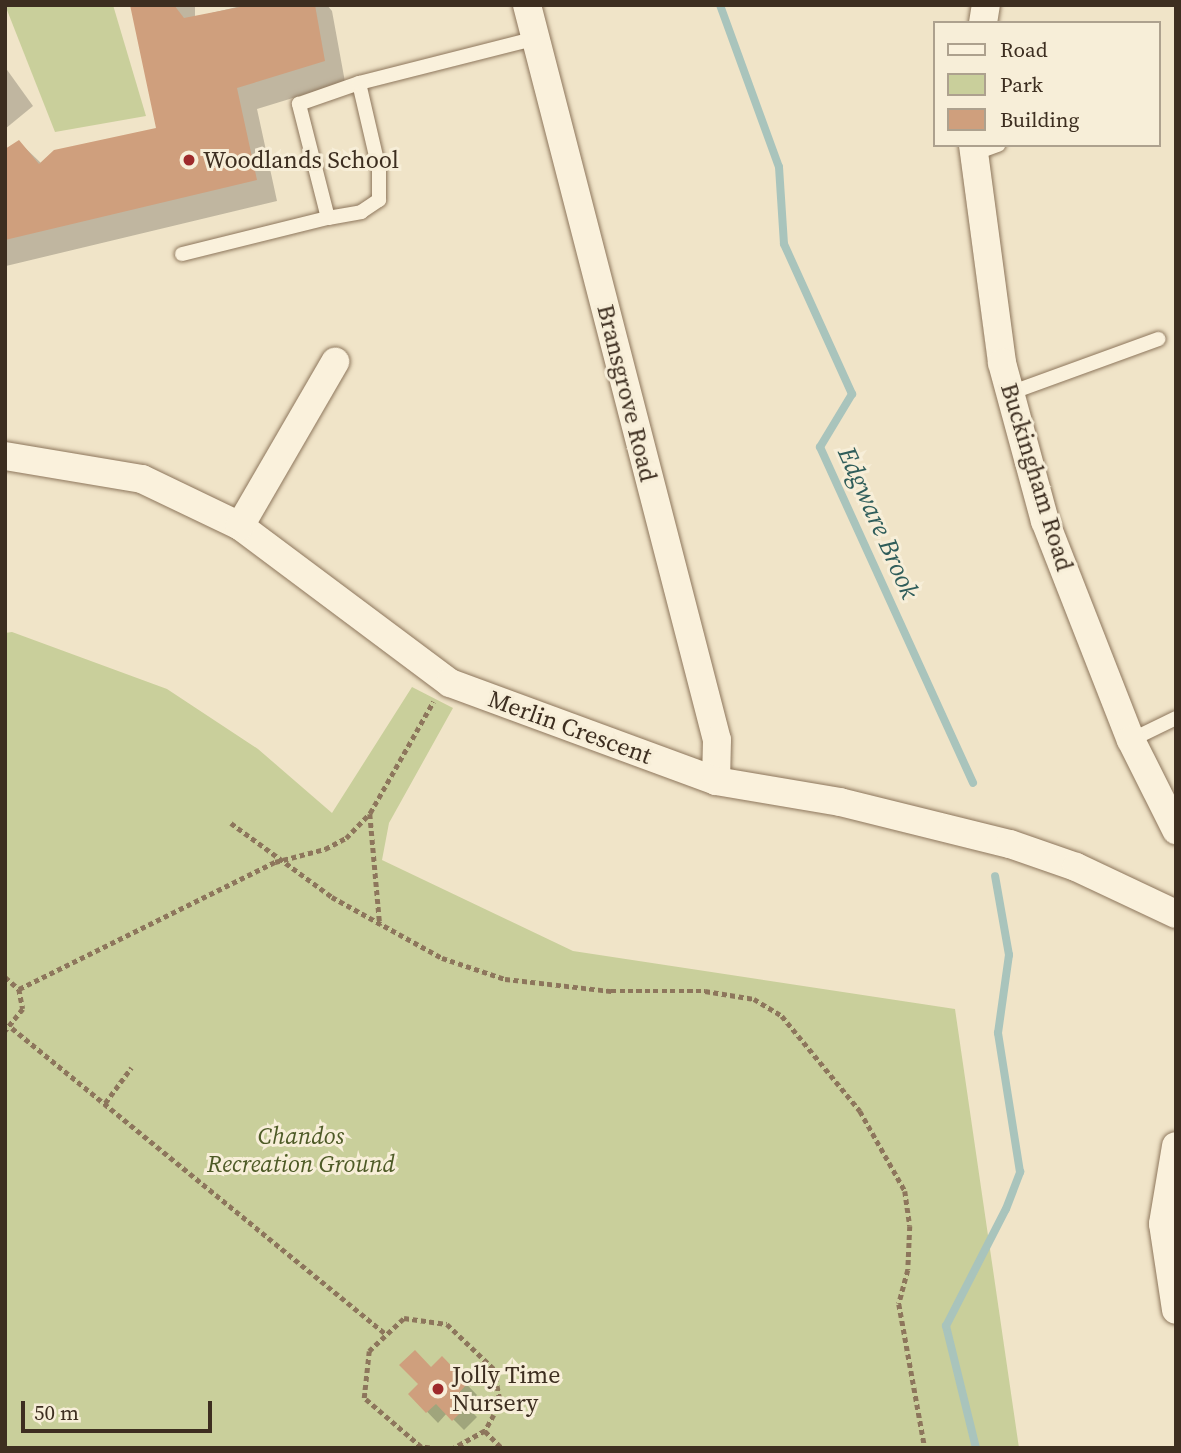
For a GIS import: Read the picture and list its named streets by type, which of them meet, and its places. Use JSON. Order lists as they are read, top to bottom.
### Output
{
  "streets": {
    "street": ["Bransgrove Road", "Buckingham Road", "Merlin Crescent"]
  },
  "crossings": [
    ["Bransgrove Road", "Merlin Crescent"]
  ],
  "water": ["Edgware Brook"],
  "parks": ["Chandos Recreation Ground"],
  "places": ["Woodlands School", "Jolly Time Nursery"],
  "legend": ["Road", "Park", "Building"],
  "scale_bar": "50 m"
}
